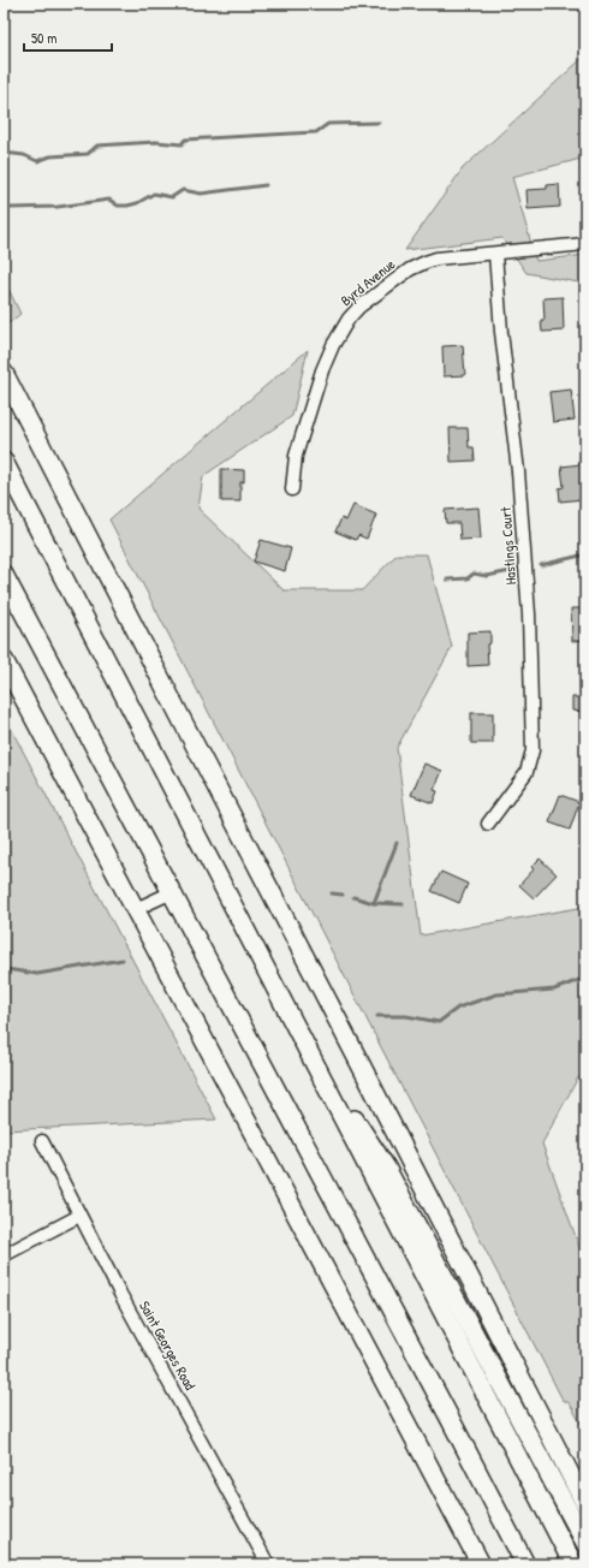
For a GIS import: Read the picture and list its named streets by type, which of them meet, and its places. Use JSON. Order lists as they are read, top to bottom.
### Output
{
  "streets": {
    "street": ["Byrd Avenue", "Hastings Court", "Saint Georges Road"]
  },
  "crossings": [
    ["Byrd Avenue", "Hastings Court"]
  ],
  "scale_bar": "50 m"
}
